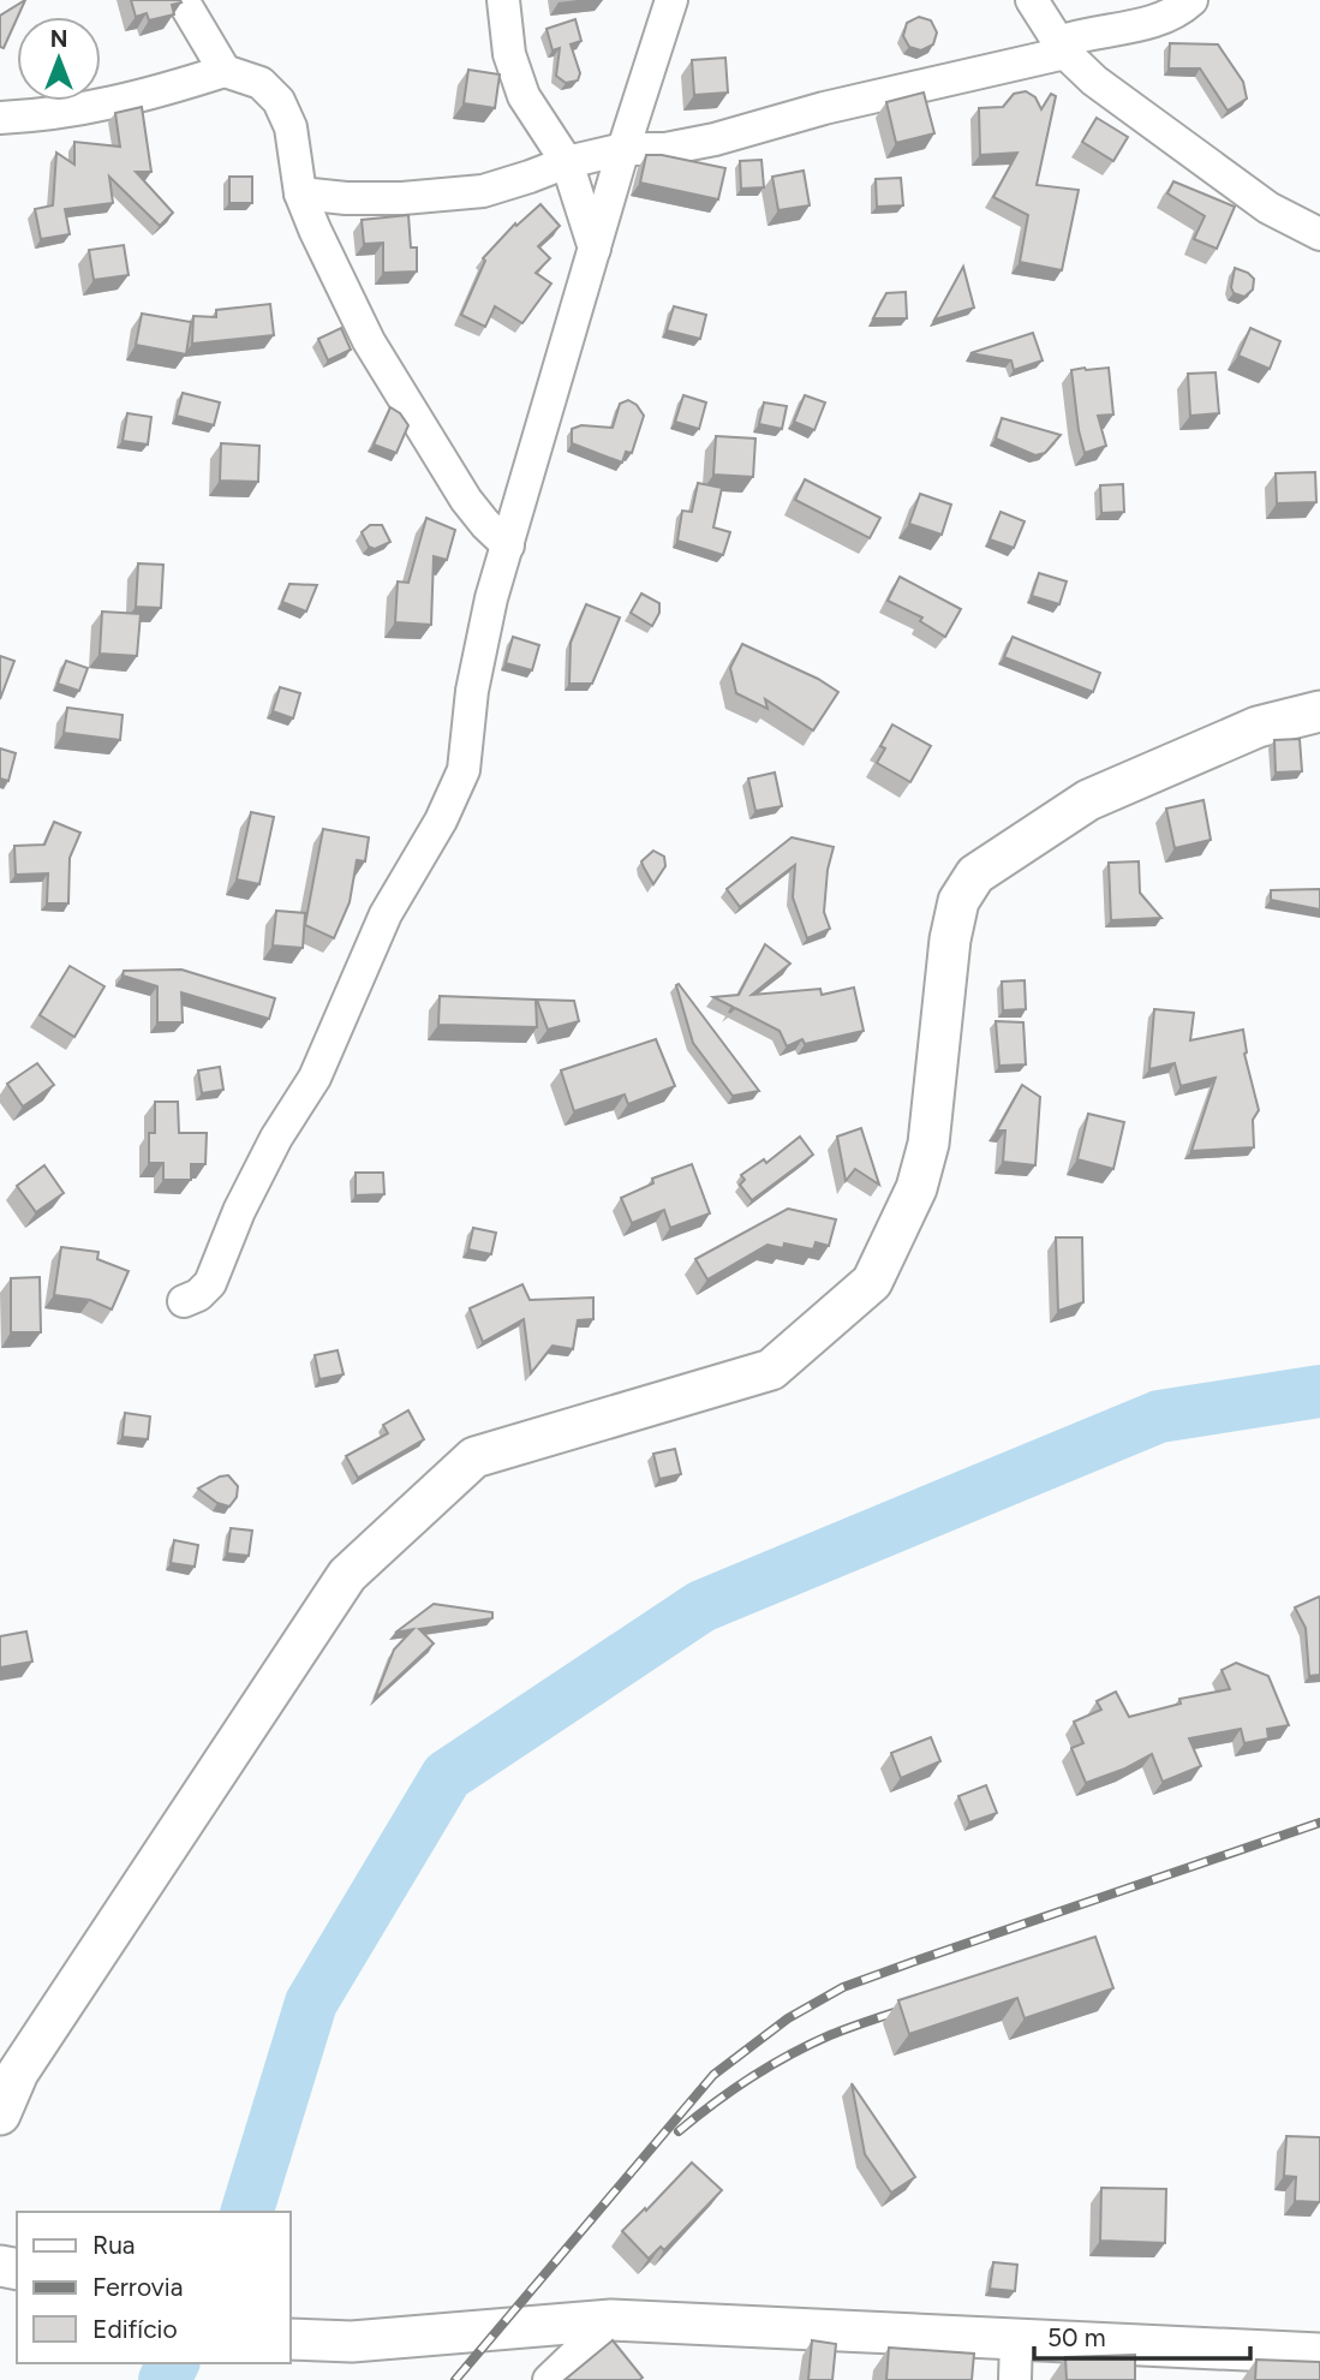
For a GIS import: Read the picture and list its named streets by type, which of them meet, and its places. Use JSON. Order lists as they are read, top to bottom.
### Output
{
  "legend": ["Rua", "Ferrovia", "Edifício"],
  "scale_bar": "50 m",
  "north": "top"
}
